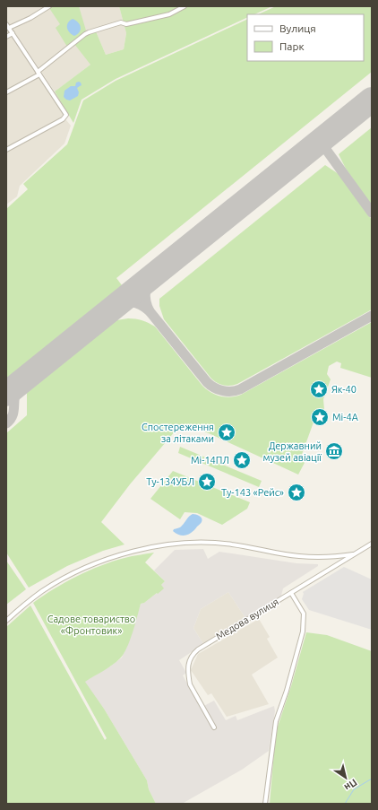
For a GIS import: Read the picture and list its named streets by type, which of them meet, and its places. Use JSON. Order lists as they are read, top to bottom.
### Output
{
  "streets": {
    "street": ["Медова вулиця"]
  },
  "parks": ["Садове товариство «Фронтовик»"],
  "places": {
    "place": [
      "Як-40",
      "Мі-4А",
      "Спостереження за літаками",
      "Мі-14ПЛ",
      "Ту-134УБЛ",
      "Ту-143 «Рейс»"
    ],
    "museum": ["Державний музей авіації"]
  },
  "legend": ["Вулиця", "Парк"],
  "north": "bottom right"
}
